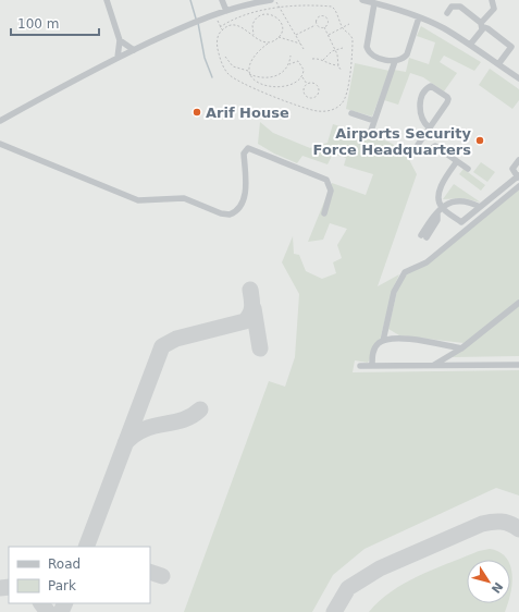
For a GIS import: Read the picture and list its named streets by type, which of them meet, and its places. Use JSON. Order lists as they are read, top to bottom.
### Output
{
  "places": ["Arif House", "Airports Security Force Headquarters"],
  "legend": ["Road", "Park"],
  "scale_bar": "100 m",
  "north": "bottom right"
}
